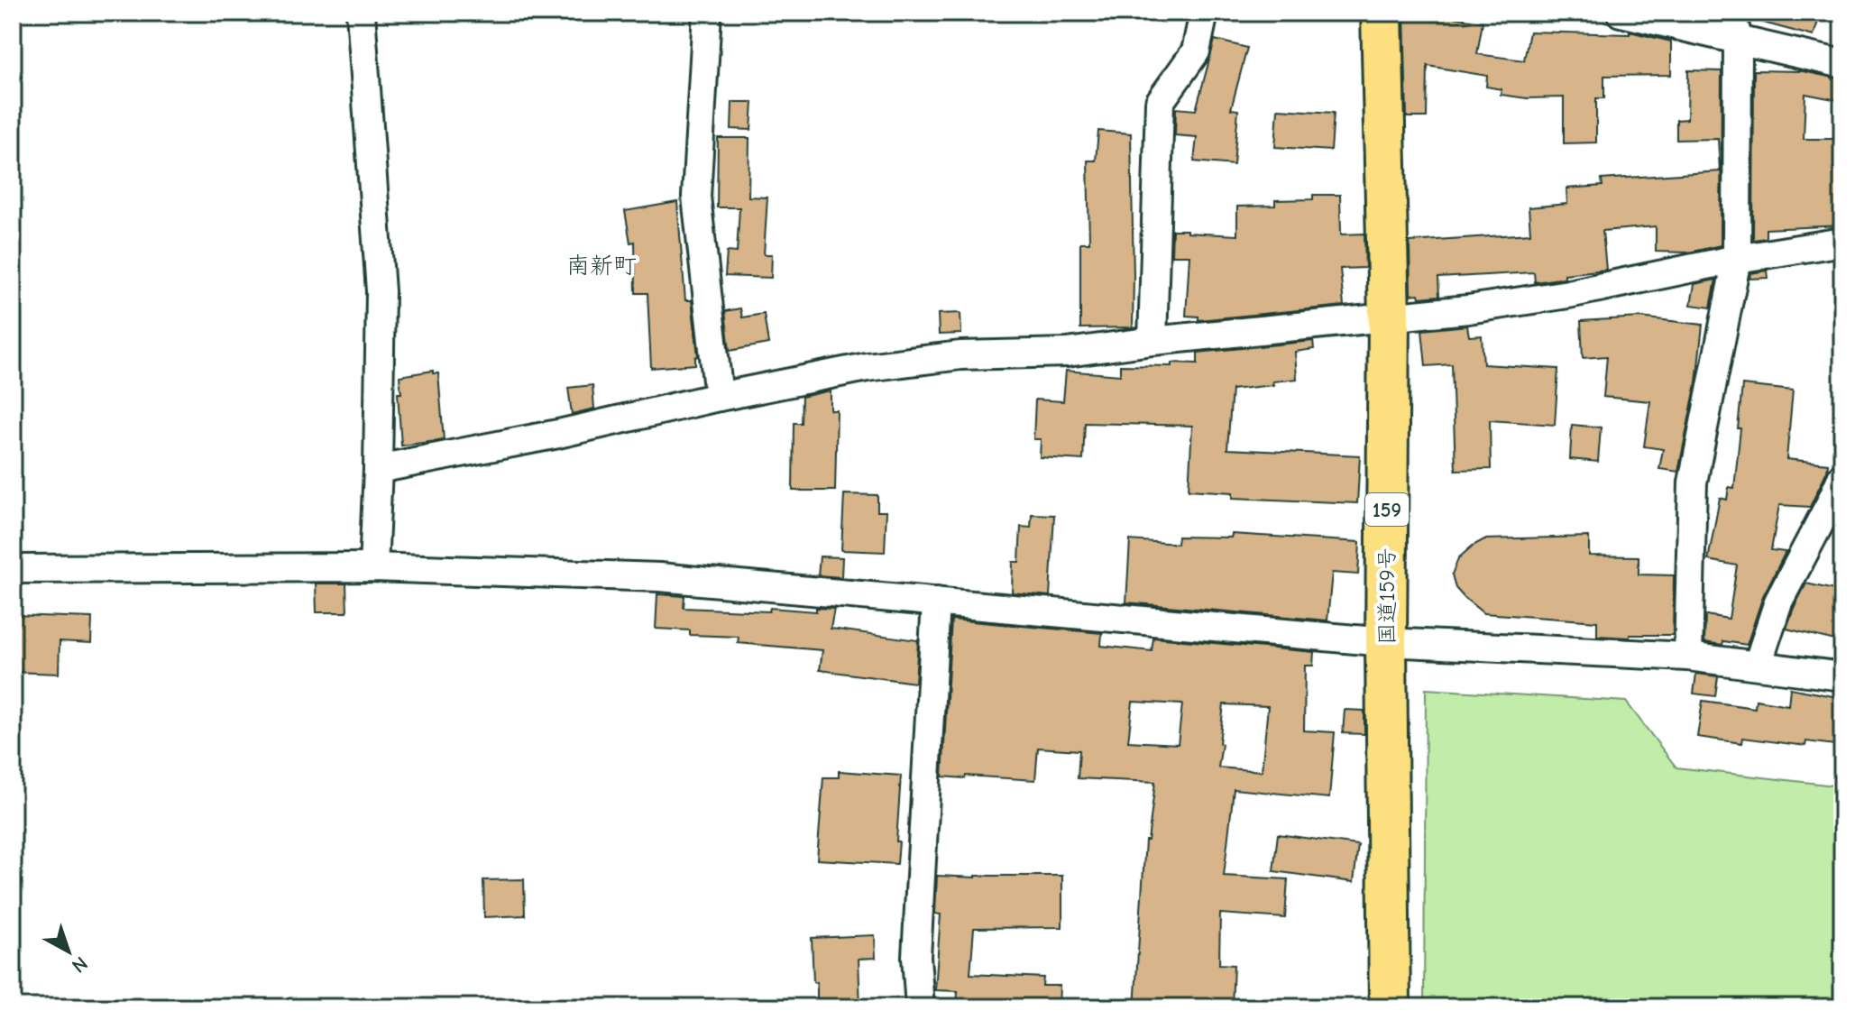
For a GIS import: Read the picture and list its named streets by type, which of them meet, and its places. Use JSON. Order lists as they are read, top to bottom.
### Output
{
  "streets": {
    "highway": ["159", "国道159号"]
  },
  "districts": ["南新町"],
  "north": "bottom right"
}
